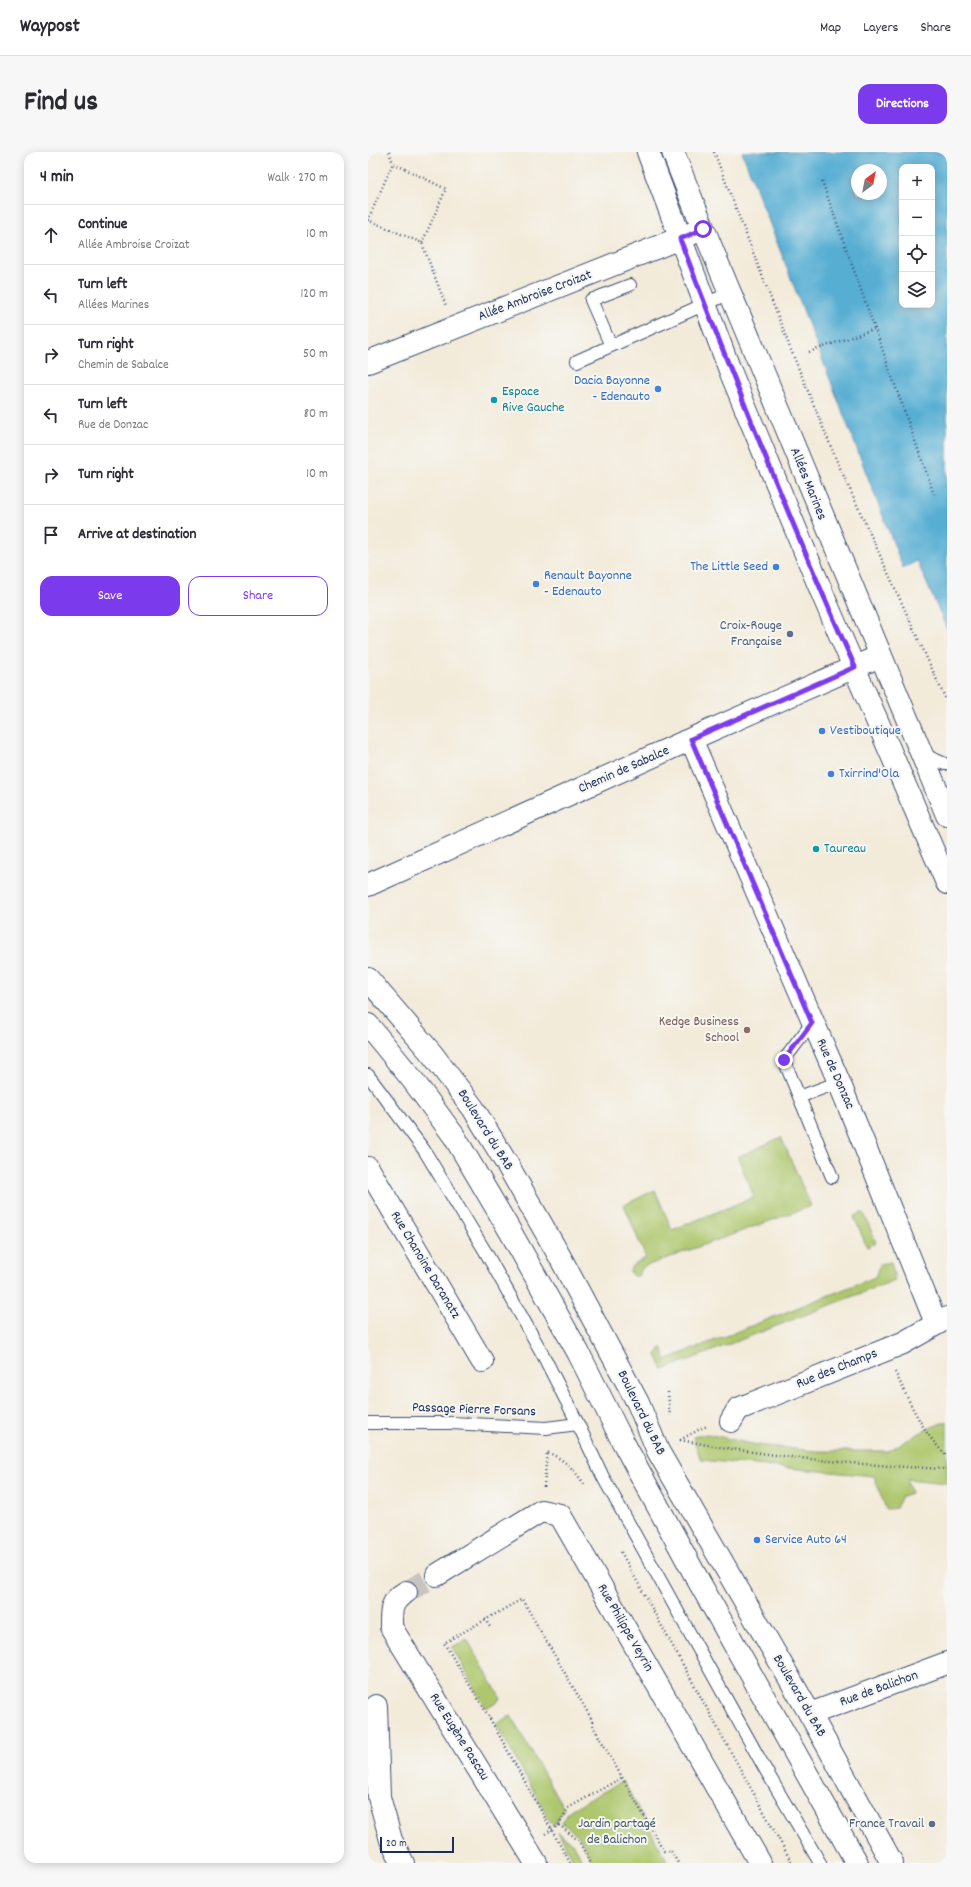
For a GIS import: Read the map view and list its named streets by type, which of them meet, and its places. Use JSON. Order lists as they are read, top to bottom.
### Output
{
  "streets": {
    "main road": [
      "Allée Ambroise Croizat",
      "Allées Marines",
      "Chemin de Sabalce",
      "Rue de Donzac",
      "Boulevard du BAB",
      "Rue Chanoine Daranatz",
      "Rue des Champs",
      "Rue Philippe Veyrin",
      "Rue de Balichon",
      "Rue Eugène Pascau"
    ],
    "lane": ["Passage Pierre Forsans"]
  },
  "crossings": [
    ["Allée Ambroise Croizat", "Allées Marines"],
    ["Allées Marines", "Chemin de Sabalce"],
    ["Chemin de Sabalce", "Rue de Donzac"],
    ["Rue de Donzac", "Rue des Champs"],
    ["Boulevard du BAB", "Rue de Balichon"]
  ],
  "parks": ["Jardin partagé de Balichon"],
  "places": [
    "Dacia Bayonne - Edenauto",
    "Espace Rive Gauche",
    "The Little Seed",
    "Renault Bayonne - Edenauto",
    "Croix-Rouge Française",
    "Vestiboutique",
    "Txirrind'Ola",
    "Taureau",
    "Kedge Business School",
    "Service Auto 64",
    "France Travail"
  ],
  "scale_bar": "20 m",
  "north": "top right",
  "page": {
    "header": "Waypost",
    "nav": ["Map", "Layers", "Share"],
    "title": "Find us",
    "buttons": [
      "Directions",
      ["Save", "Share"]
    ],
    "heading": ["4 min", "Walk · 270 m"],
    "map_buttons": ["+", "−"],
    "list": [
      ["Continue", "Allée Ambroise Croizat", "10 m"],
      ["Turn left", "Allées Marines", "120 m"],
      ["Turn right", "Chemin de Sabalce", "50 m"],
      ["Turn left", "Rue de Donzac", "80 m"],
      ["Turn right", "10 m"],
      "Arrive at destination"
    ],
    "scale": "20 m"
  }
}
